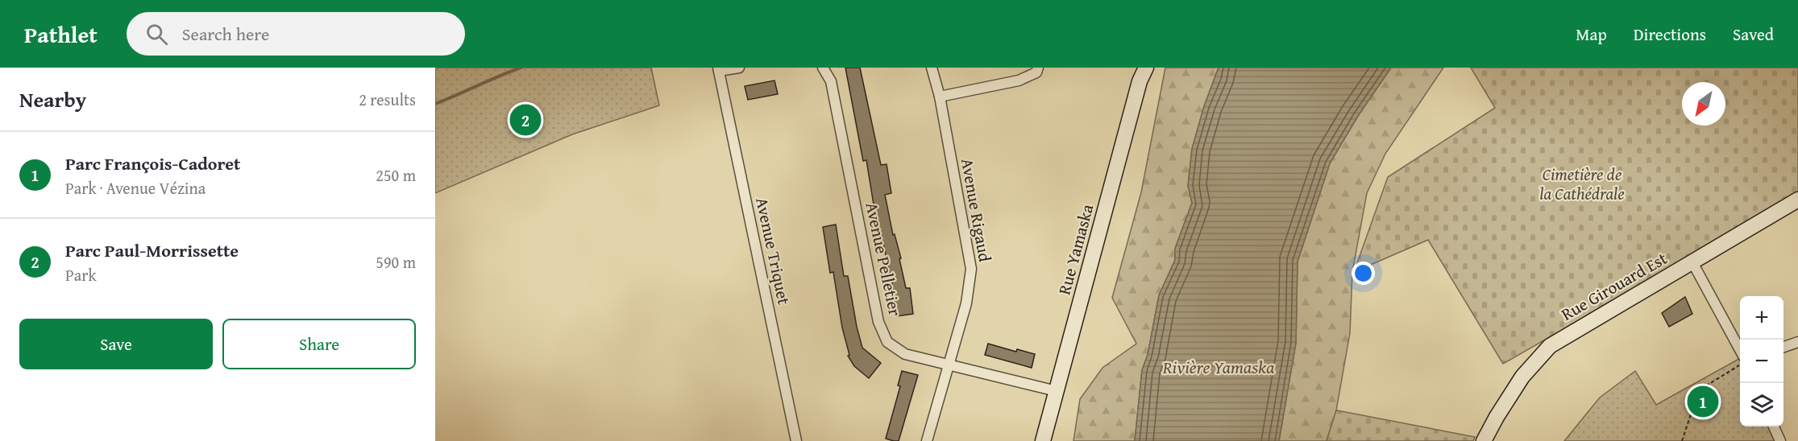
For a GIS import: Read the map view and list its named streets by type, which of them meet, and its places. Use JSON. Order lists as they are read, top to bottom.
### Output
{
  "streets": {
    "street": [
      "Avenue Rigaud",
      "Rue Yamaska",
      "Avenue Triquet",
      "Avenue Pelletier",
      "Rue Girouard Est"
    ]
  },
  "crossings": [
    ["Avenue Rigaud", "Avenue Pelletier"],
    ["Rue Yamaska", "Avenue Pelletier"]
  ],
  "water": ["Rivière Yamaska"],
  "parks": ["Cimetière de la Cathédrale"],
  "north": "bottom left",
  "page": {
    "header": "Pathlet",
    "search": "Search here",
    "nav": ["Map", "Directions", "Saved"],
    "heading": ["Nearby", "2 results"],
    "pins": ["2", "1"],
    "list": [
      {
        "mark": "1",
        "name": "Parc François-Cadoret",
        "note": "Park · Avenue Vézina",
        "value": "250 m"
      },
      {
        "mark": "2",
        "name": "Parc Paul-Morrissette",
        "note": "Park",
        "value": "590 m"
      }
    ],
    "map_buttons": ["+", "−"],
    "buttons": ["Save", "Share"]
  }
}
